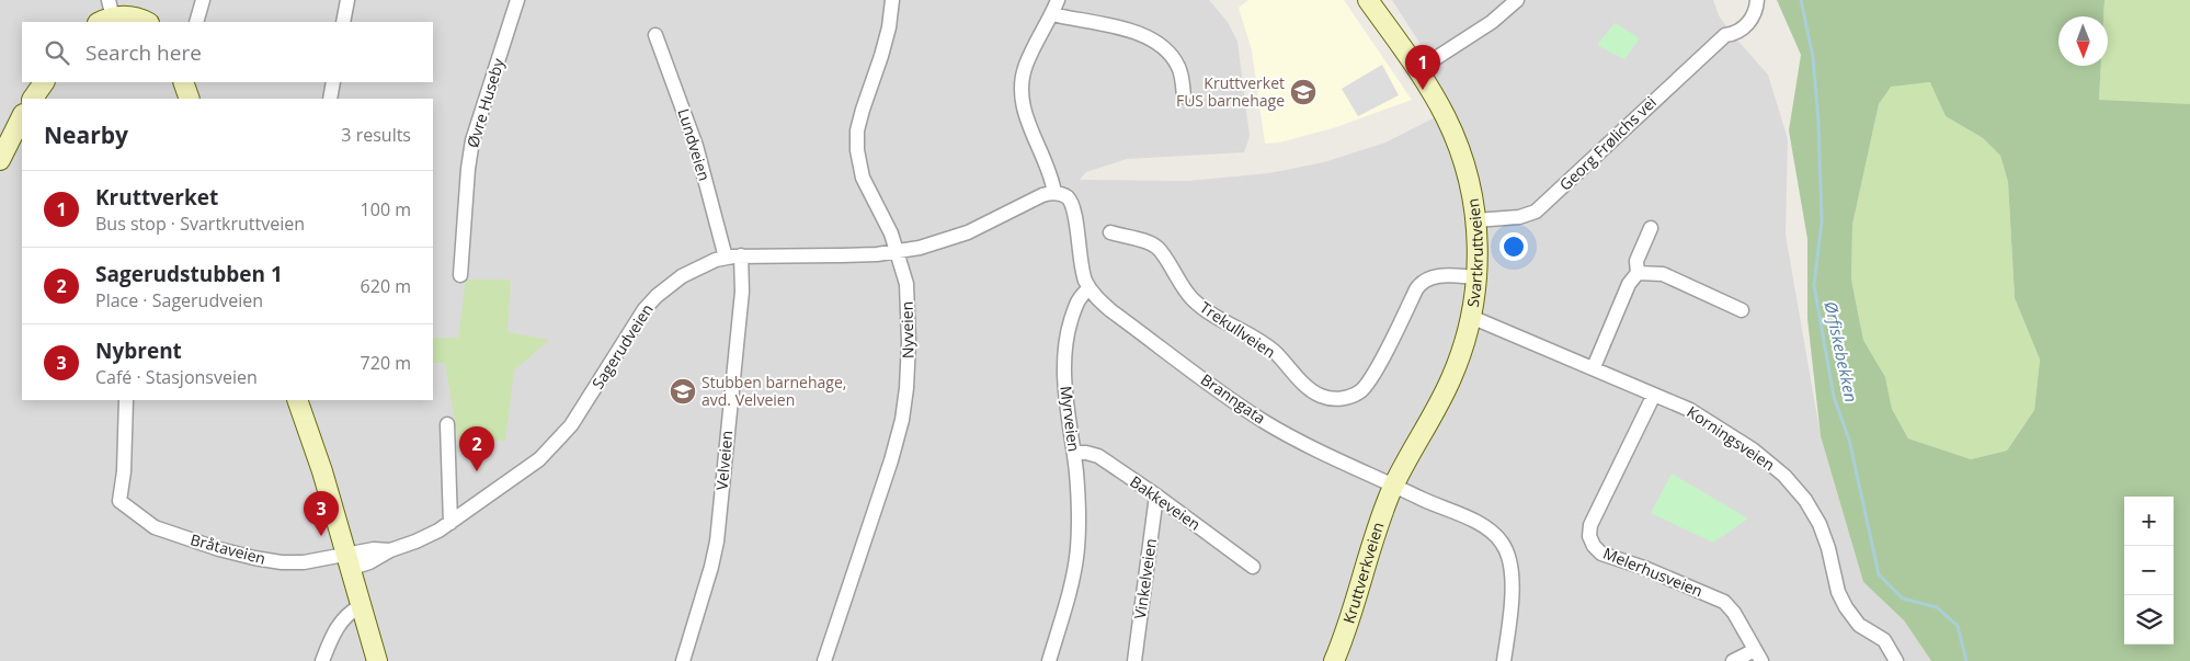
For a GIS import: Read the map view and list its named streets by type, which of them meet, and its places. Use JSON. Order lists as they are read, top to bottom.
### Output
{
  "streets": {
    "street": [
      "Øvre Huseby",
      "Georg Frølichs vei",
      "Lundveien",
      "Svartkruttveien",
      "Nyveien",
      "Trekullveien",
      "Sagerudveien",
      "Branngata",
      "Myrveien",
      "Korningsveien",
      "Velveien",
      "Bakkeveien",
      "Bråtaveien",
      "Melerhusveien",
      "Kruttverkveien",
      "Vinkelveien"
    ]
  },
  "crossings": [
    ["Georg Frølichs vei", "Svartkruttveien"],
    ["Lundveien", "Sagerudveien"],
    ["Svartkruttveien", "Trekullveien"],
    ["Svartkruttveien", "Branngata"],
    ["Svartkruttveien", "Korningsveien"],
    ["Svartkruttveien", "Kruttverkveien"],
    ["Nyveien", "Sagerudveien"],
    ["Sagerudveien", "Velveien"],
    ["Sagerudveien", "Bråtaveien"],
    ["Branngata", "Myrveien"],
    ["Branngata", "Kruttverkveien"],
    ["Myrveien", "Bakkeveien"],
    ["Korningsveien", "Melerhusveien"],
    ["Bakkeveien", "Vinkelveien"]
  ],
  "water": ["Ørfiskebekken"],
  "places": {
    "school or university": ["Kruttverket FUS barnehage", "Stubben barnehage, avd. Velveien"]
  },
  "north": "bottom",
  "page": {
    "search": "Search here",
    "pins": ["1", "2", "3"],
    "heading": ["Nearby", "3 results"],
    "list": [
      {
        "mark": "1",
        "name": "Kruttverket",
        "note": "Bus stop · Svartkruttveien",
        "value": "100 m"
      },
      {
        "mark": "2",
        "name": "Sagerudstubben 1",
        "note": "Place · Sagerudveien",
        "value": "620 m"
      },
      {
        "mark": "3",
        "name": "Nybrent",
        "note": "Café · Stasjonsveien",
        "value": "720 m"
      }
    ],
    "map_buttons": ["+", "−"]
  }
}
